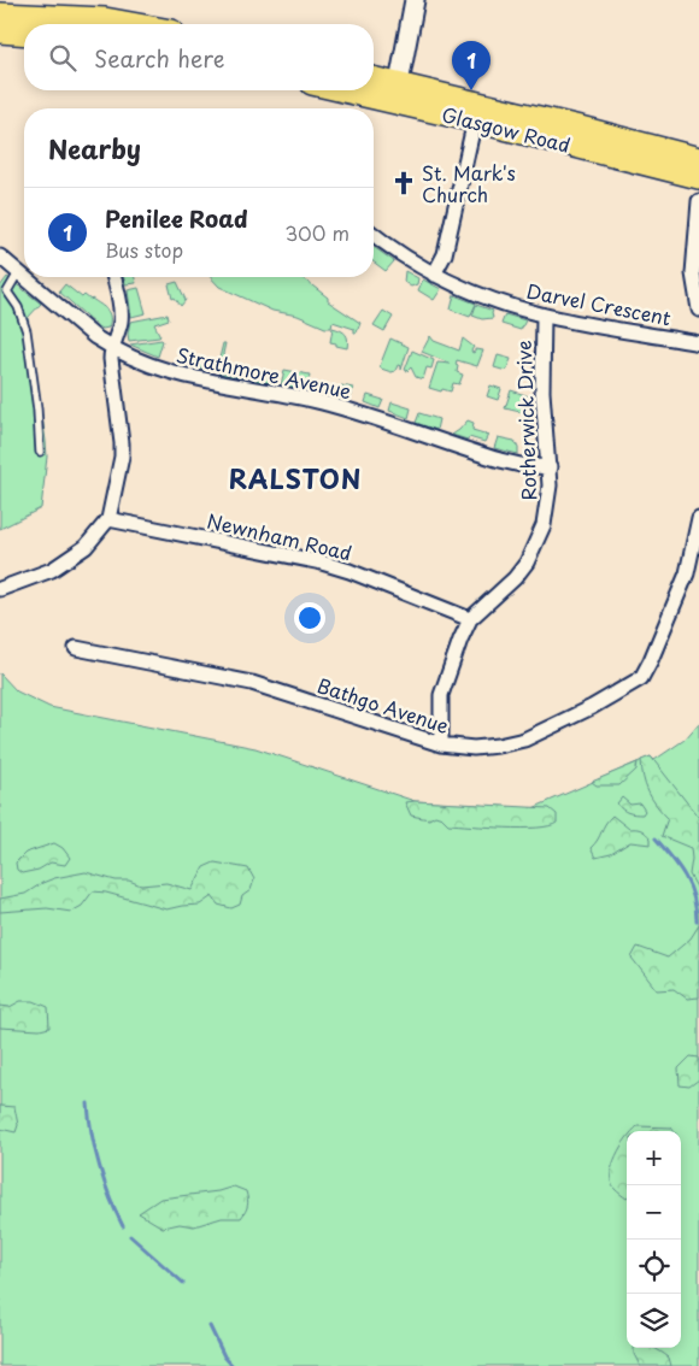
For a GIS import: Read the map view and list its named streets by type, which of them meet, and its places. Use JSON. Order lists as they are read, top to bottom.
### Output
{
  "streets": {
    "main road": ["Glasgow Road"],
    "street": [
      "Darvel Crescent",
      "Strathmore Avenue",
      "Rotherwick Drive",
      "Newnham Road",
      "Bathgo Avenue"
    ]
  },
  "crossings": [
    ["Darvel Crescent", "Rotherwick Drive"],
    ["Strathmore Avenue", "Rotherwick Drive"],
    ["Rotherwick Drive", "Newnham Road"],
    ["Rotherwick Drive", "Bathgo Avenue"]
  ],
  "districts": ["RALSTON"],
  "places": {
    "church": ["St. Mark's Church"]
  },
  "page": {
    "search": "Search here",
    "pins": "1",
    "heading": "Nearby",
    "list": [
      {
        "mark": "1",
        "name": "Penilee Road",
        "note": "Bus stop",
        "value": "300 m"
      }
    ],
    "map_buttons": ["+", "−"]
  }
}
